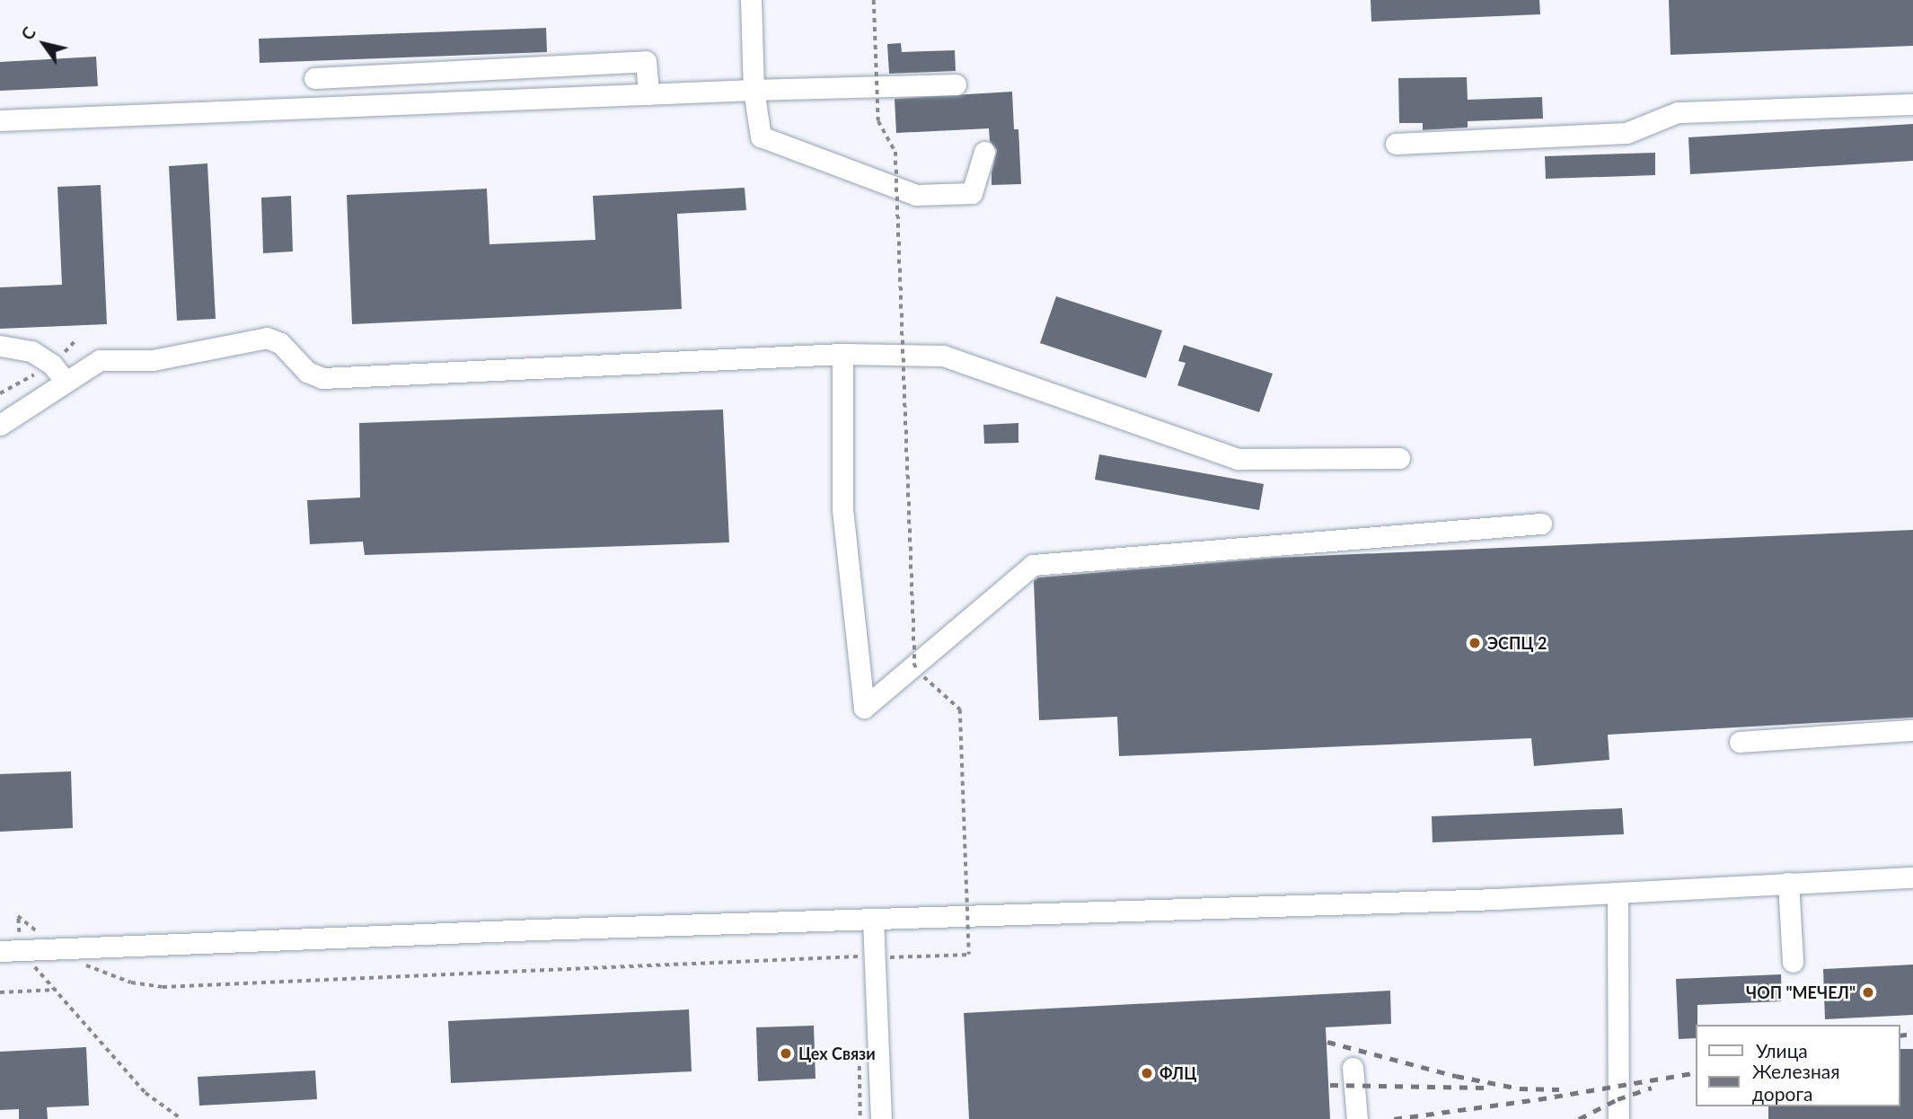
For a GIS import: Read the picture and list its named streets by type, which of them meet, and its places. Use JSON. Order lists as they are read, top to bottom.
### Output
{
  "places": [
    "ЭСПЦ 2",
    "ЧОП \"МЕЧЕЛ\"",
    "Цех Связи",
    "ФЛЦ"
  ],
  "legend": ["Улица", "Железная дорога"],
  "north": "top left"
}
